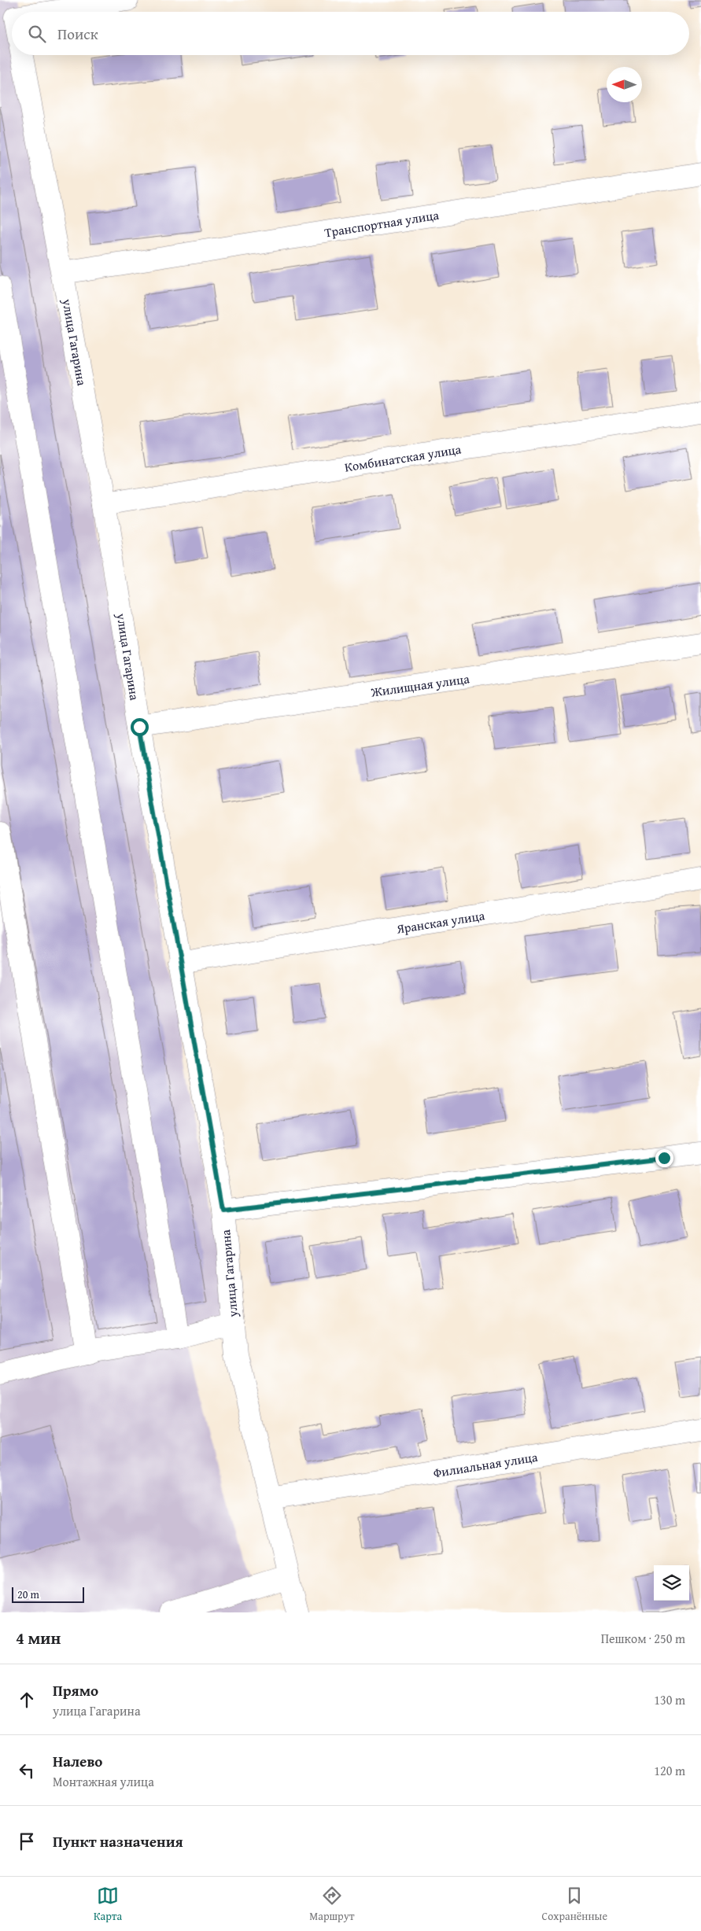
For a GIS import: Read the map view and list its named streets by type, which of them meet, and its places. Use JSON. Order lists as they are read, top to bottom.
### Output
{
  "streets": {
    "street": [
      "Транспортная улица",
      "улица Гагарина",
      "Комбинатская улица",
      "Жилищная улица",
      "Яранская улица",
      "Филиальная улица"
    ]
  },
  "crossings": [
    ["Транспортная улица", "улица Гагарина"],
    ["улица Гагарина", "Комбинатская улица"],
    ["улица Гагарина", "Жилищная улица"],
    ["улица Гагарина", "Яранская улица"],
    ["улица Гагарина", "Филиальная улица"]
  ],
  "scale_bar": "20 m",
  "north": "left",
  "page": {
    "search": "Поиск",
    "scale": "20 m",
    "heading": ["4 мин", "Пешком · 250 m"],
    "list": [
      ["Прямо", "улица Гагарина", "130 m"],
      ["Налево", "Монтажная улица", "120 m"],
      "Пункт назначения"
    ],
    "nav": ["Карта", "Маршрут", "Сохранённые"]
  }
}
